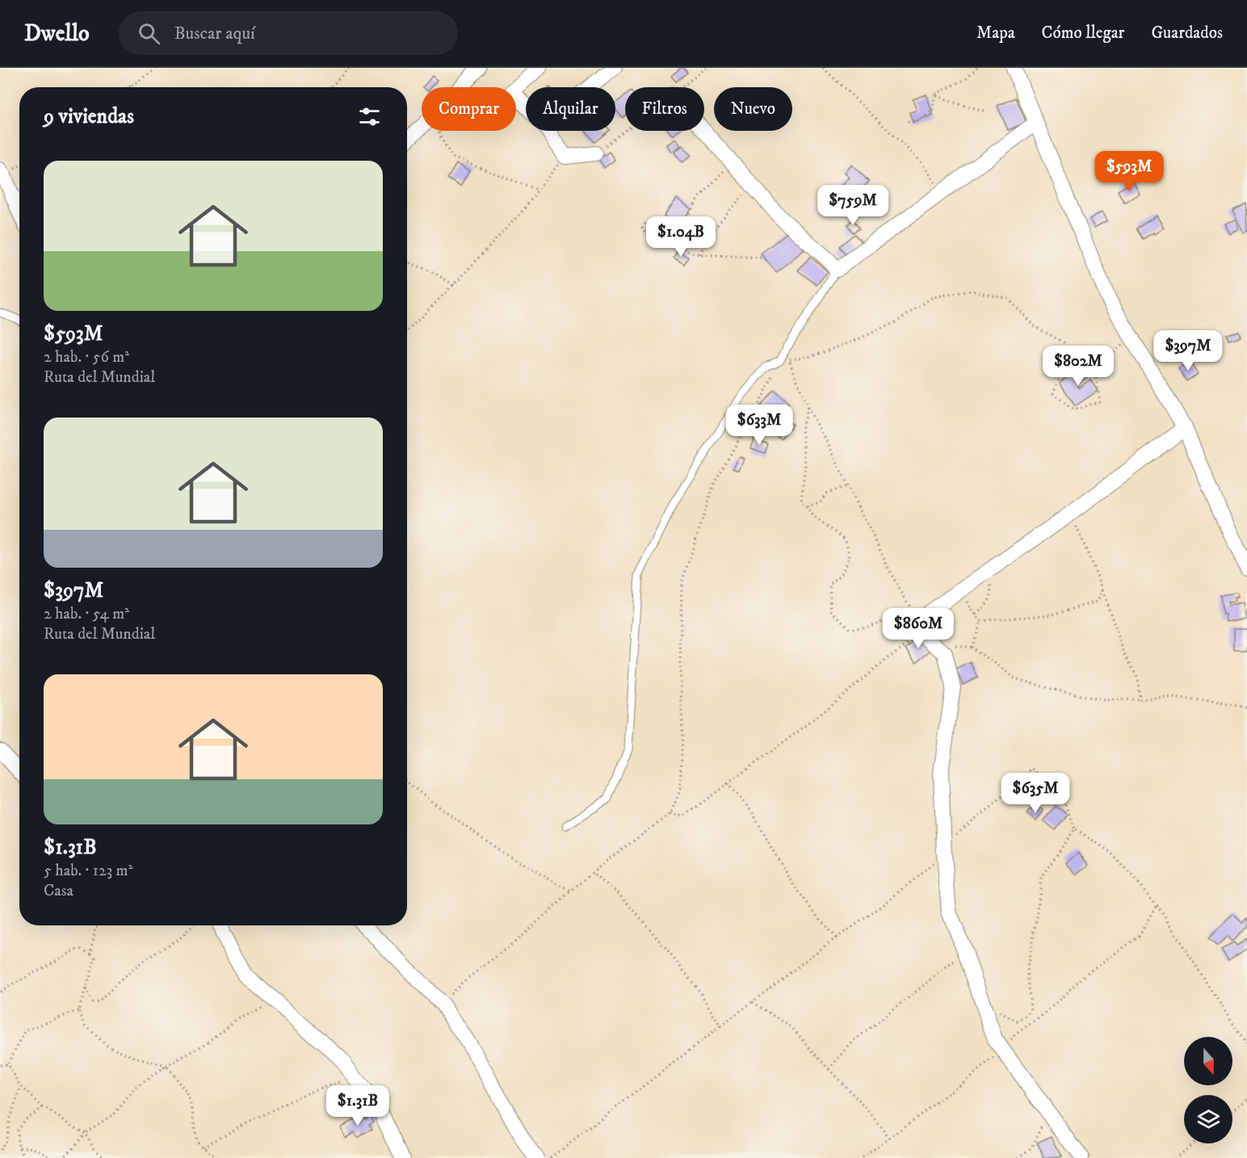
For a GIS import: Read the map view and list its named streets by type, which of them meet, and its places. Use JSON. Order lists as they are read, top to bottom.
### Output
{
  "north": "bottom",
  "page": {
    "header": "Dwello",
    "search": "Buscar aquí",
    "nav": ["Mapa", "Cómo llegar", "Guardados"],
    "chip": [
      "Comprar",
      "Alquilar",
      "Filtros",
      "Nuevo"
    ],
    "heading": "9 viviendas",
    "list": [
      {
        "name": "$593M",
        "note": "2 hab. · 56 m² · Ruta del Mundial"
      },
      {
        "name": "$397M",
        "note": "2 hab. · 54 m² · Ruta del Mundial"
      },
      {
        "name": "$1.31B",
        "note": "5 hab. · 123 m² · Casa"
      }
    ],
    "price": [
      "$593M",
      "$759M",
      "$1.04B",
      "$397M",
      "$802M",
      "$633M",
      "$860M",
      "$635M",
      "$1.31B"
    ]
  }
}
